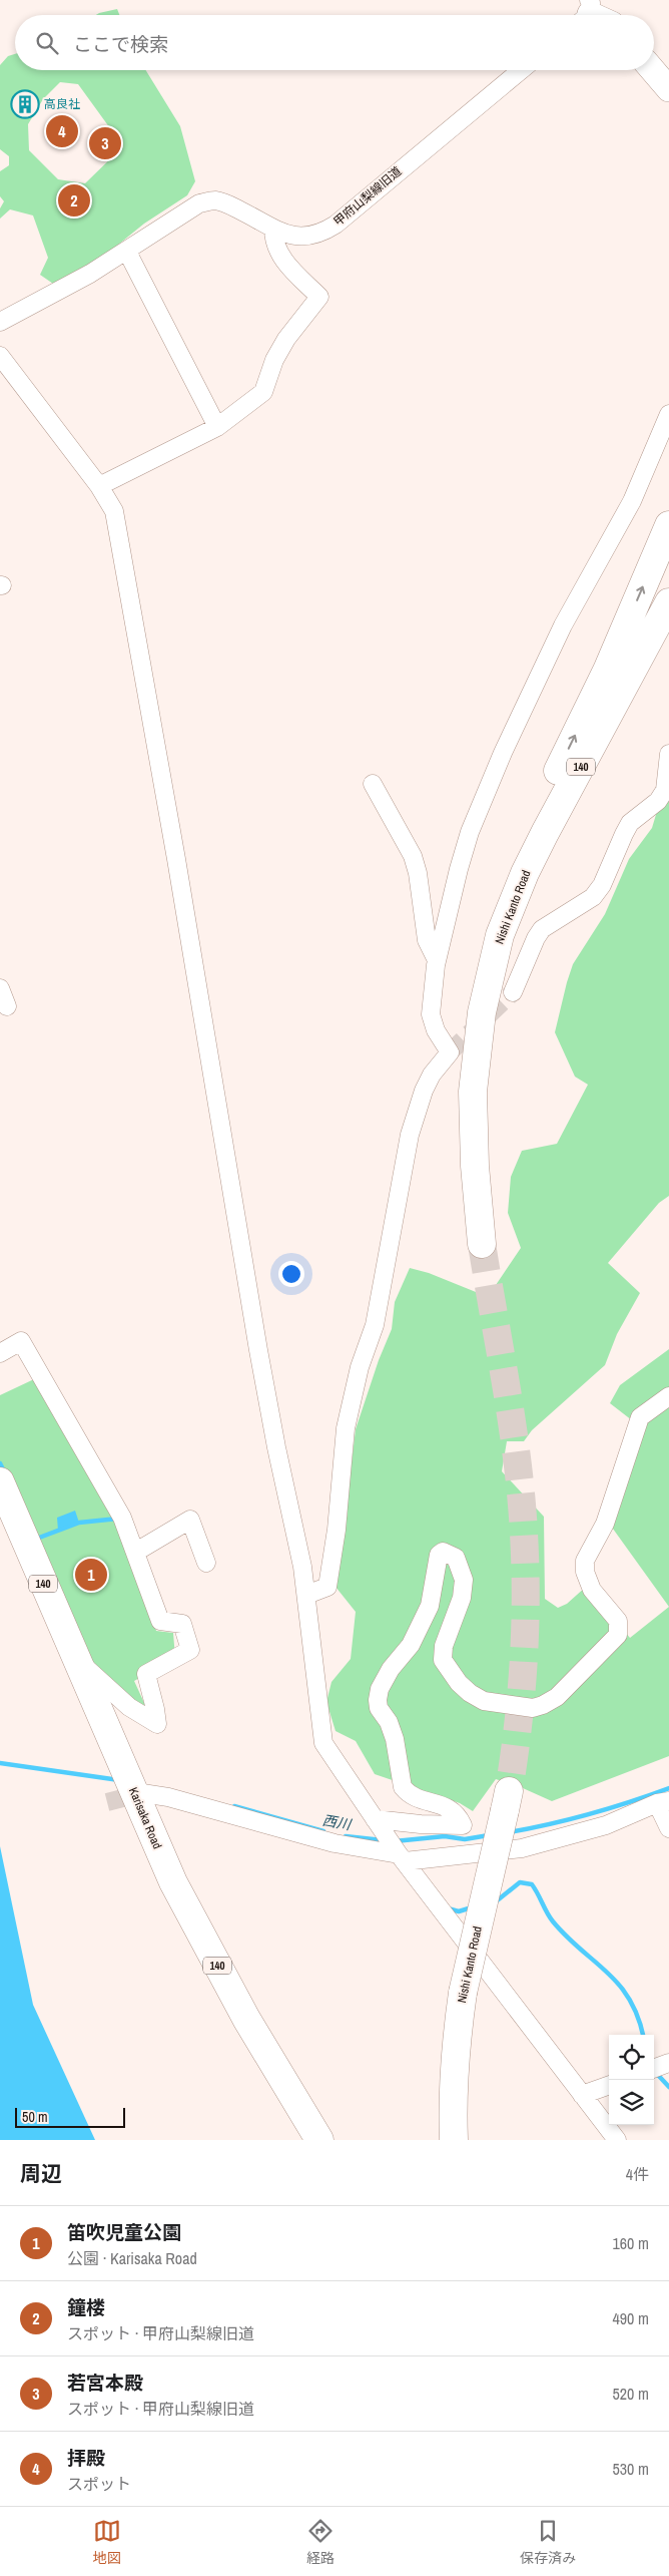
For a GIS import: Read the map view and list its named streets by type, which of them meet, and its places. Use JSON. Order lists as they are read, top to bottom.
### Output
{
  "streets": {
    "highway": ["140", "Nishi Kanto Road", "Karisaka Road"],
    "street": ["甲府山梨線旧道"]
  },
  "water": ["西川"],
  "places": {
    "building": ["高良社"]
  },
  "scale_bar": "50 m",
  "page": {
    "search": "ここで検索",
    "pins": [
      "4",
      "3",
      "2",
      "1"
    ],
    "scale": "50 m",
    "heading": ["周辺", "4件"],
    "list": [
      {
        "mark": "1",
        "name": "笛吹児童公園",
        "note": "公園 · Karisaka Road",
        "value": "160 m"
      },
      {
        "mark": "2",
        "name": "鐘楼",
        "note": "スポット · 甲府山梨線旧道",
        "value": "490 m"
      },
      {
        "mark": "3",
        "name": "若宮本殿",
        "note": "スポット · 甲府山梨線旧道",
        "value": "520 m"
      },
      {
        "mark": "4",
        "name": "拝殿",
        "note": "スポット",
        "value": "530 m"
      }
    ],
    "nav": ["地図", "経路", "保存済み"]
  }
}
